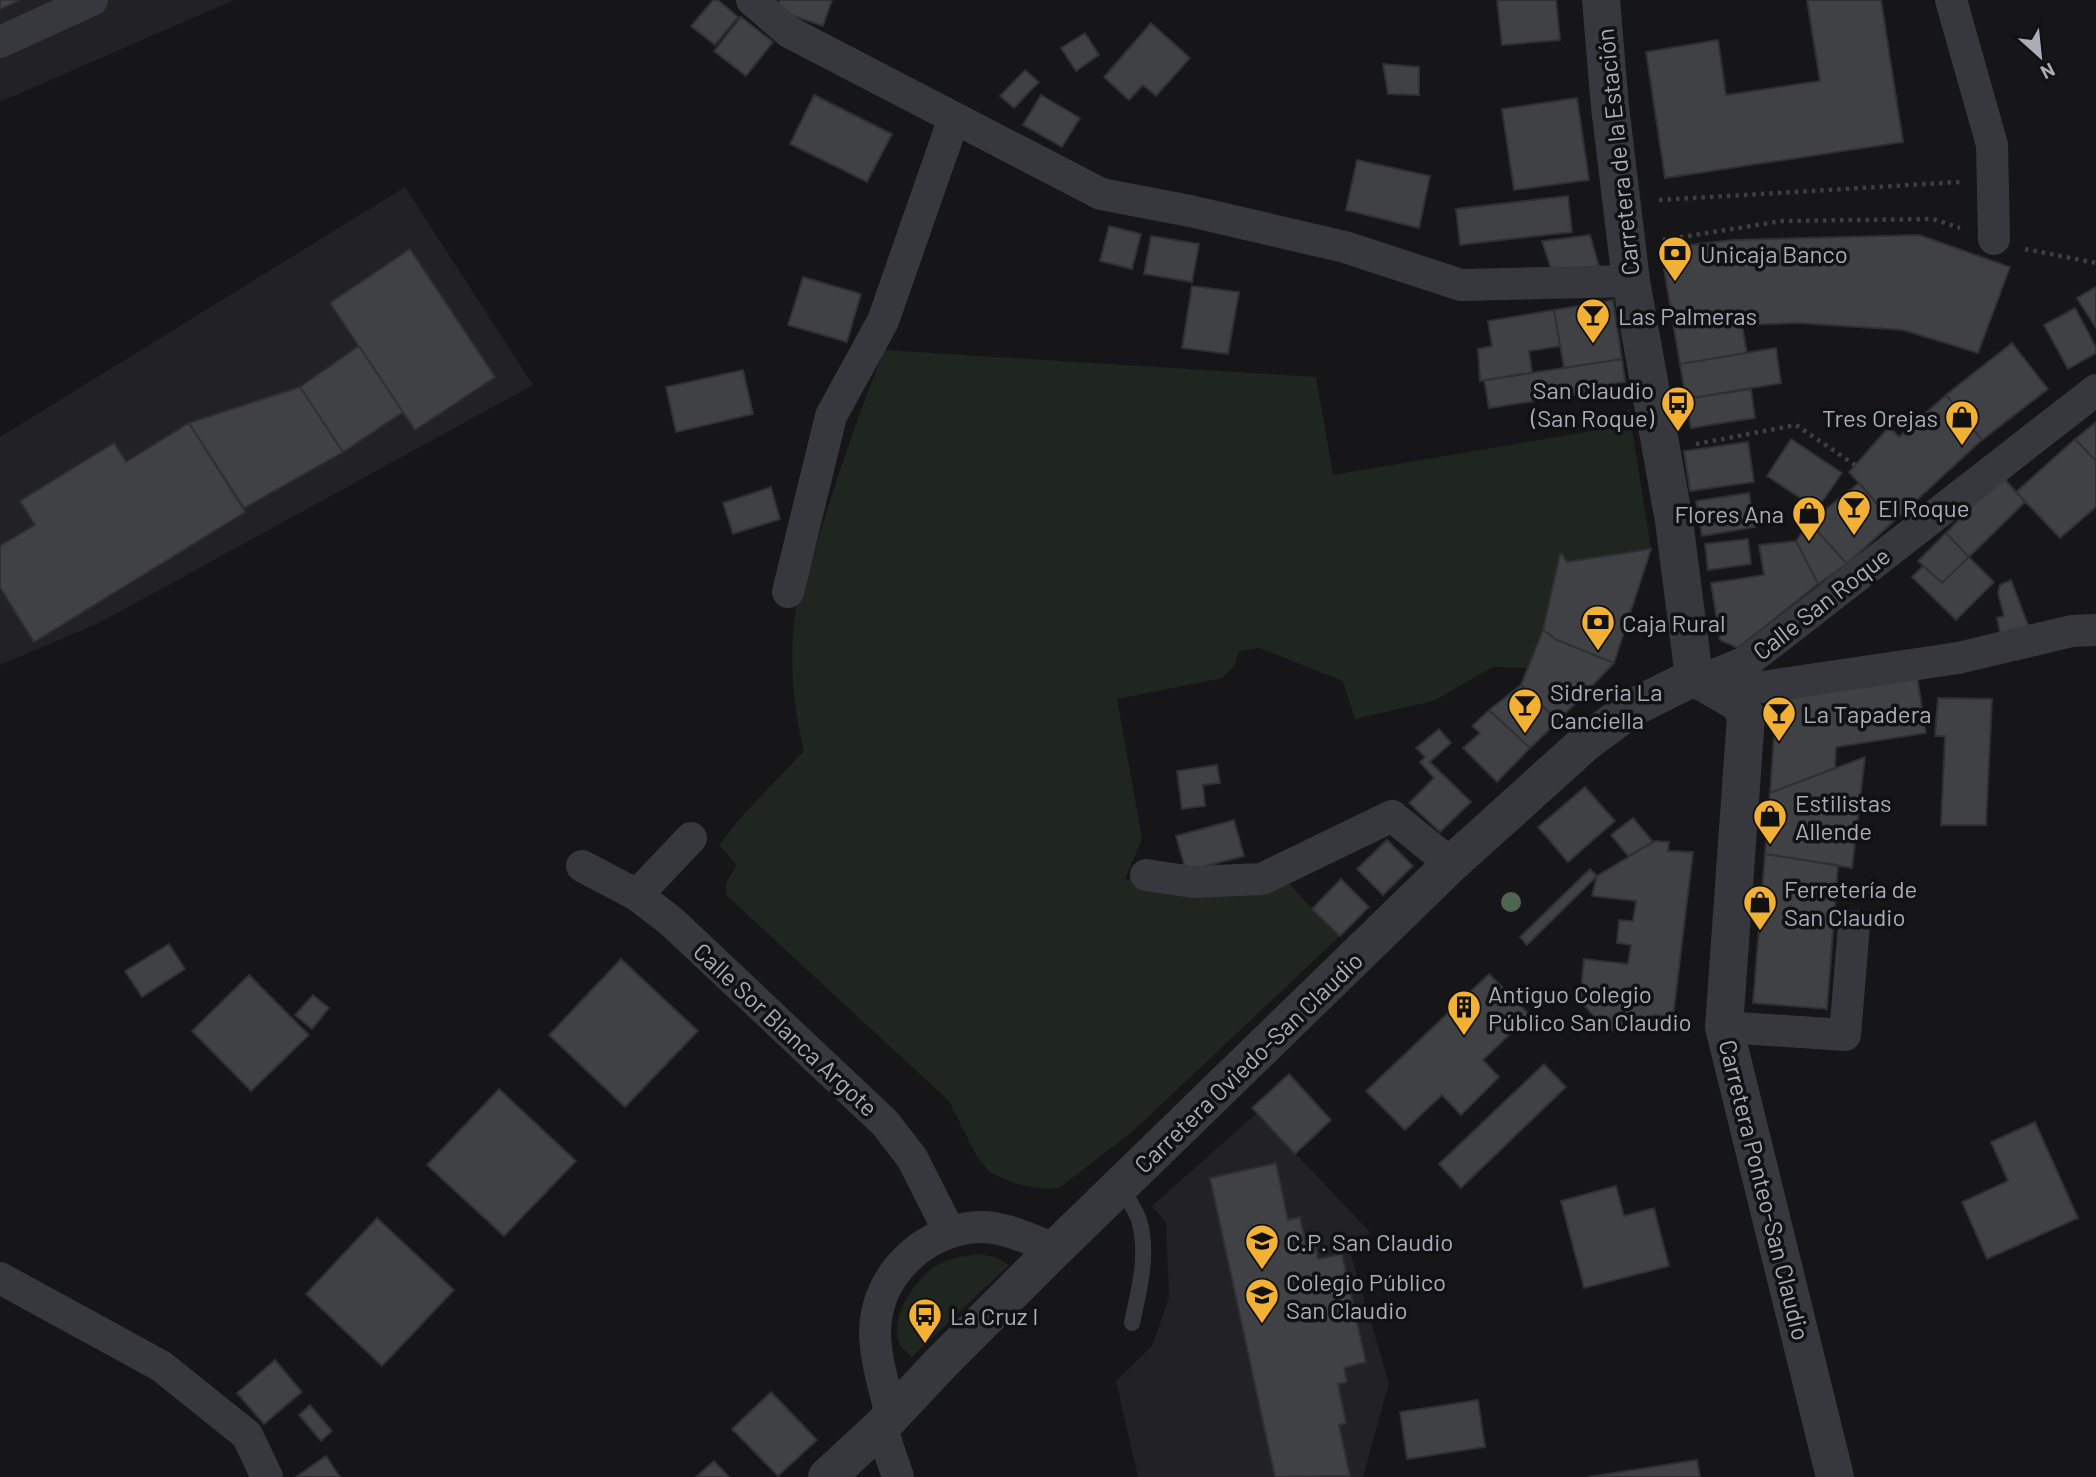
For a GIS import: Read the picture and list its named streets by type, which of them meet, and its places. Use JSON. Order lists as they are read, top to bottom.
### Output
{
  "streets": {
    "street": [
      "Carretera de la Estación",
      "Calle San Roque",
      "Calle Sor Blanca Argote",
      "Carretera Oviedo-San Claudio",
      "Carretera Ponteo-San Claudio"
    ]
  },
  "crossings": [
    ["Carretera de la Estación", "Calle San Roque"],
    ["Carretera de la Estación", "Carretera Oviedo-San Claudio"],
    ["Carretera de la Estación", "Carretera Ponteo-San Claudio"],
    ["Calle San Roque", "Carretera Oviedo-San Claudio"],
    ["Calle San Roque", "Carretera Ponteo-San Claudio"],
    ["Carretera Oviedo-San Claudio", "Carretera Ponteo-San Claudio"]
  ],
  "places": {
    "bank": ["Unicaja Banco", "Caja Rural"],
    "bar": [
      "Las Palmeras",
      "El Roque",
      "Sidreria La Canciella",
      "La Tapadera"
    ],
    "bus stop": ["San Claudio (San Roque)", "La Cruz I"],
    "shop": [
      "Tres Orejas",
      "Flores Ana",
      "Estilistas Allende",
      "Ferretería de San Claudio"
    ],
    "building": ["Antiguo Colegio Público San Claudio"],
    "school or university": ["C.P. San Claudio", "Colegio Público San Claudio"]
  },
  "north": "bottom right"
}
